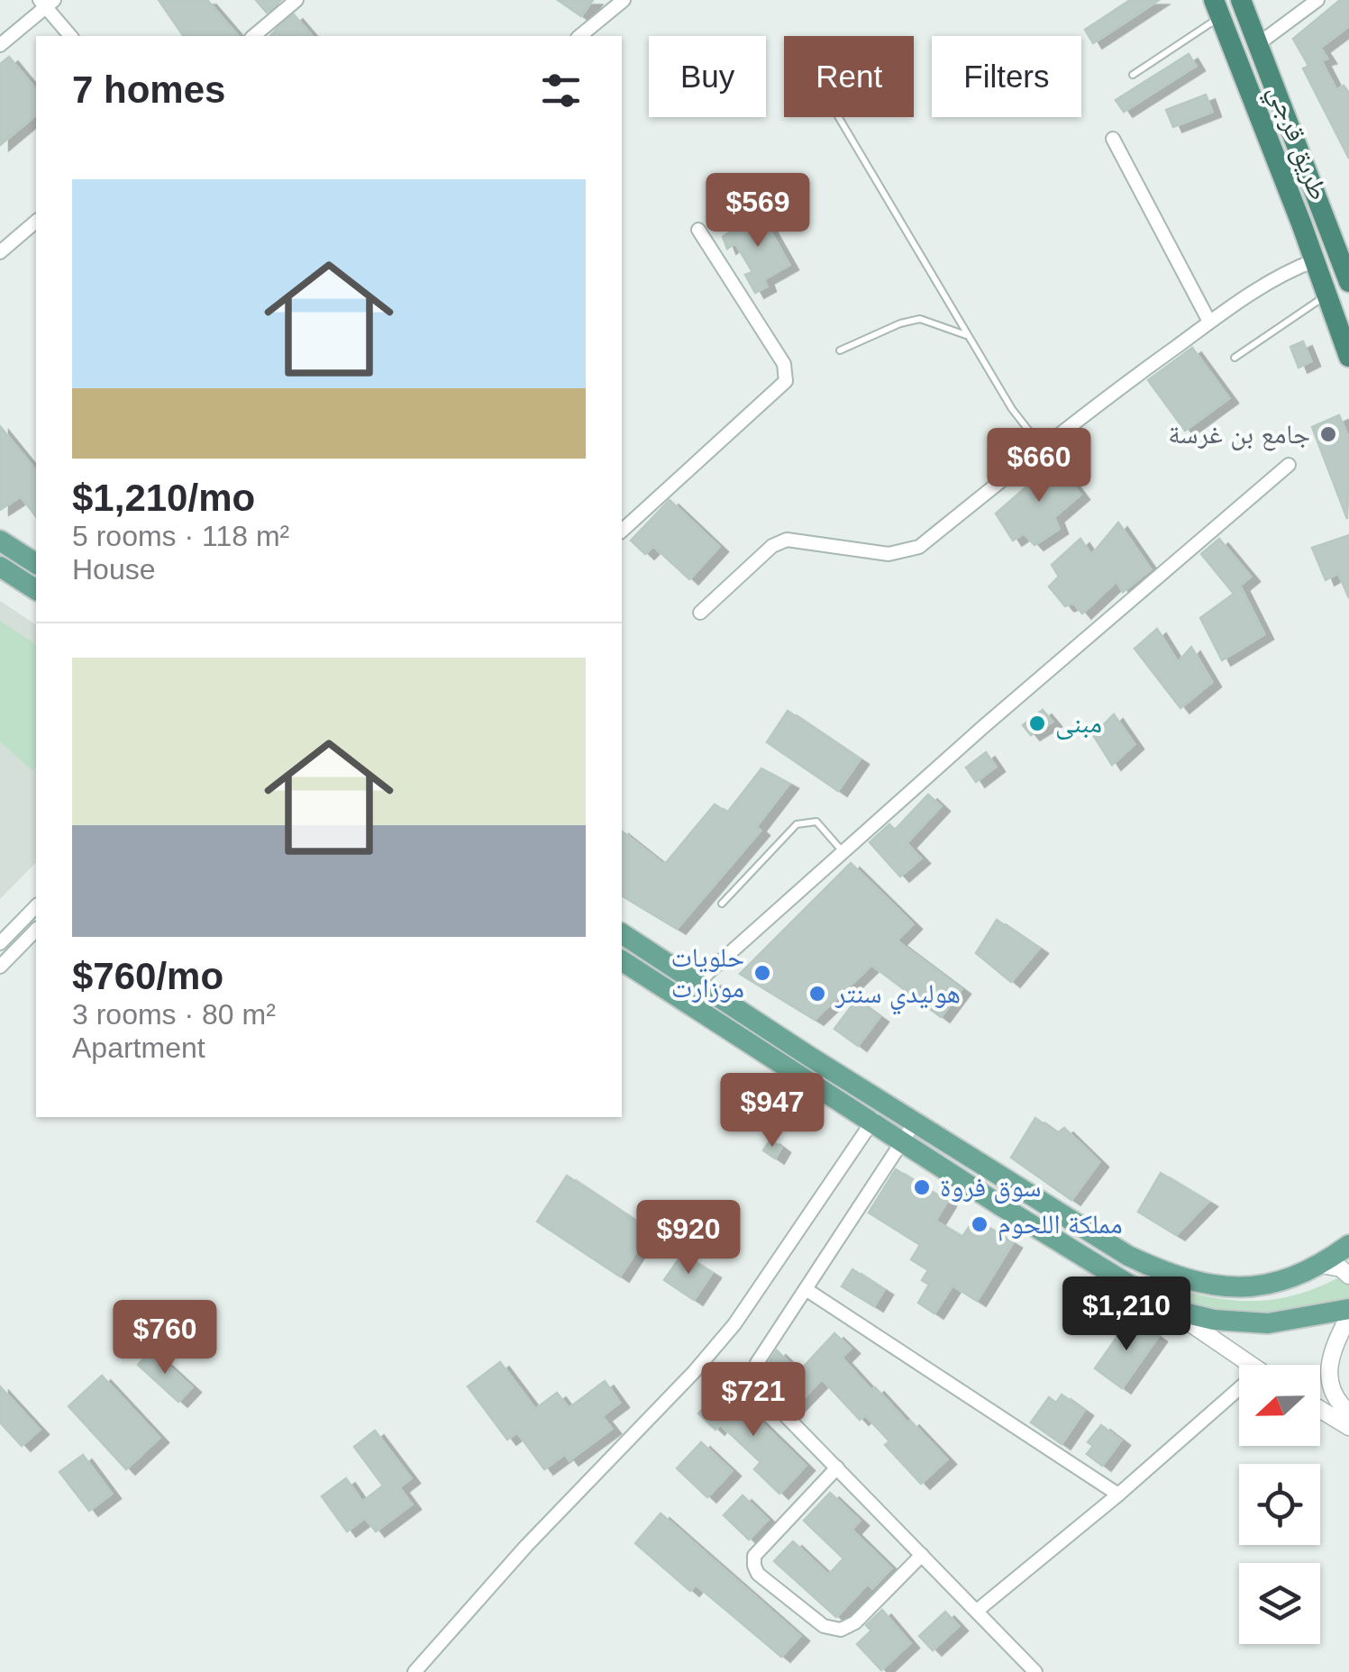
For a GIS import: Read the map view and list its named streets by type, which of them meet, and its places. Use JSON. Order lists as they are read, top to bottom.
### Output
{
  "streets": {
    "highway": ["طريق قرجي"]
  },
  "places": [
    "جامع بن غرسة",
    "مبنى",
    "حلويات موزارت",
    "هوليدي سنتر",
    "سوق فروة",
    "مملكة اللحوم"
  ],
  "north": "left",
  "page": {
    "chip": ["Buy", "Rent", "Filters"],
    "heading": "7 homes",
    "list": [
      {
        "name": "$1,210/mo",
        "note": "5 rooms · 118 m² · House"
      },
      {
        "name": "$760/mo",
        "note": "3 rooms · 80 m² · Apartment"
      }
    ],
    "price": [
      "$569",
      "$660",
      "$947",
      "$920",
      "$1,210",
      "$760",
      "$721"
    ]
  }
}
